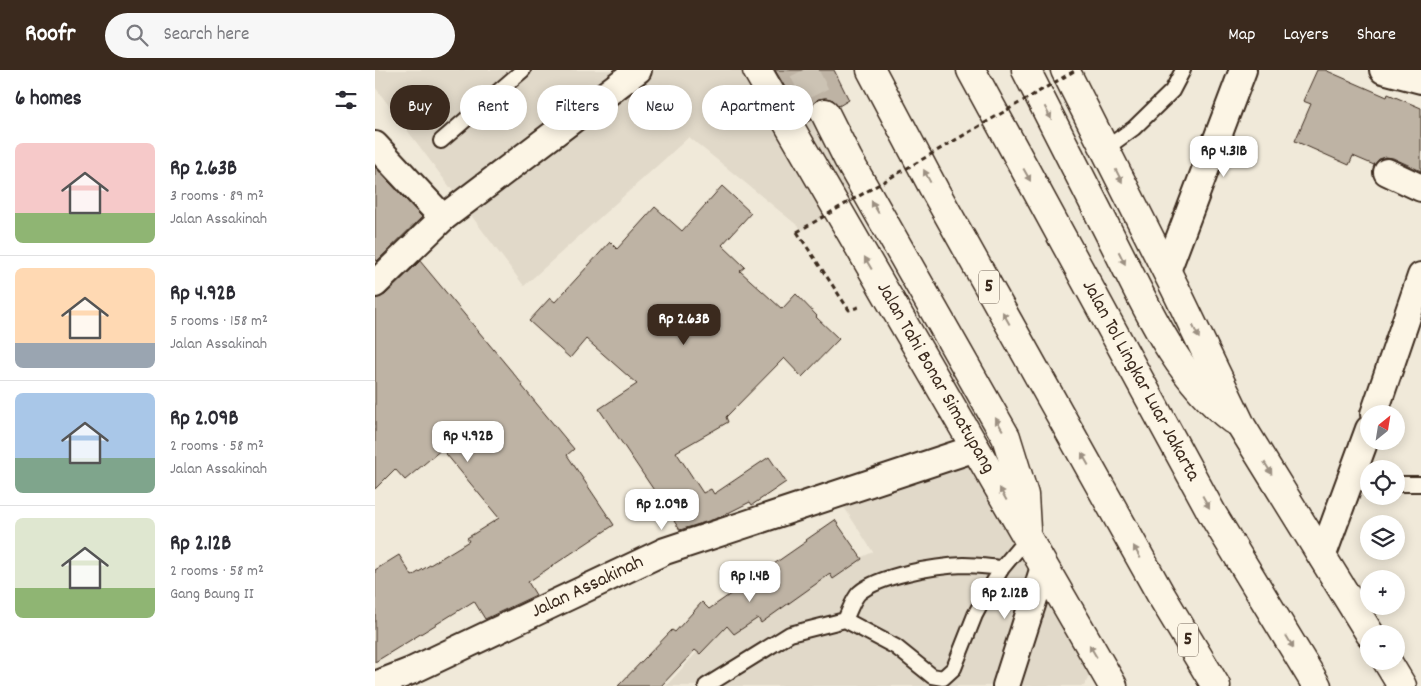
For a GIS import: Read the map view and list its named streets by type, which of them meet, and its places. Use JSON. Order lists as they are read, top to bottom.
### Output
{
  "streets": {
    "highway": ["5", "Jalan Tahi Bonar Simatupang", "Jalan Tol Lingkar Luar Jakarta"],
    "street": ["Jalan Assakinah"]
  },
  "crossings": [
    ["Jalan Tahi Bonar Simatupang", "Jalan Assakinah"]
  ],
  "north": "top right",
  "page": {
    "header": "Roofr",
    "search": "Search here",
    "nav": ["Map", "Layers", "Share"],
    "heading": "6 homes",
    "chip": [
      "Buy",
      "Rent",
      "Filters",
      "New",
      "Apartment"
    ],
    "list": [
      {
        "name": "Rp 2.63B",
        "note": "3 rooms · 89 m² · Jalan Assakinah"
      },
      {
        "name": "Rp 4.92B",
        "note": "5 rooms · 158 m² · Jalan Assakinah"
      },
      {
        "name": "Rp 2.09B",
        "note": "2 rooms · 58 m² · Jalan Assakinah"
      },
      {
        "name": "Rp 2.12B",
        "note": "2 rooms · 58 m² · Gang Baung II"
      }
    ],
    "price": [
      "Rp 4.31B",
      "Rp 2.63B",
      "Rp 4.92B",
      "Rp 2.09B",
      "Rp 1.4B",
      "Rp 2.12B"
    ],
    "map_buttons": ["+", "−"]
  }
}
